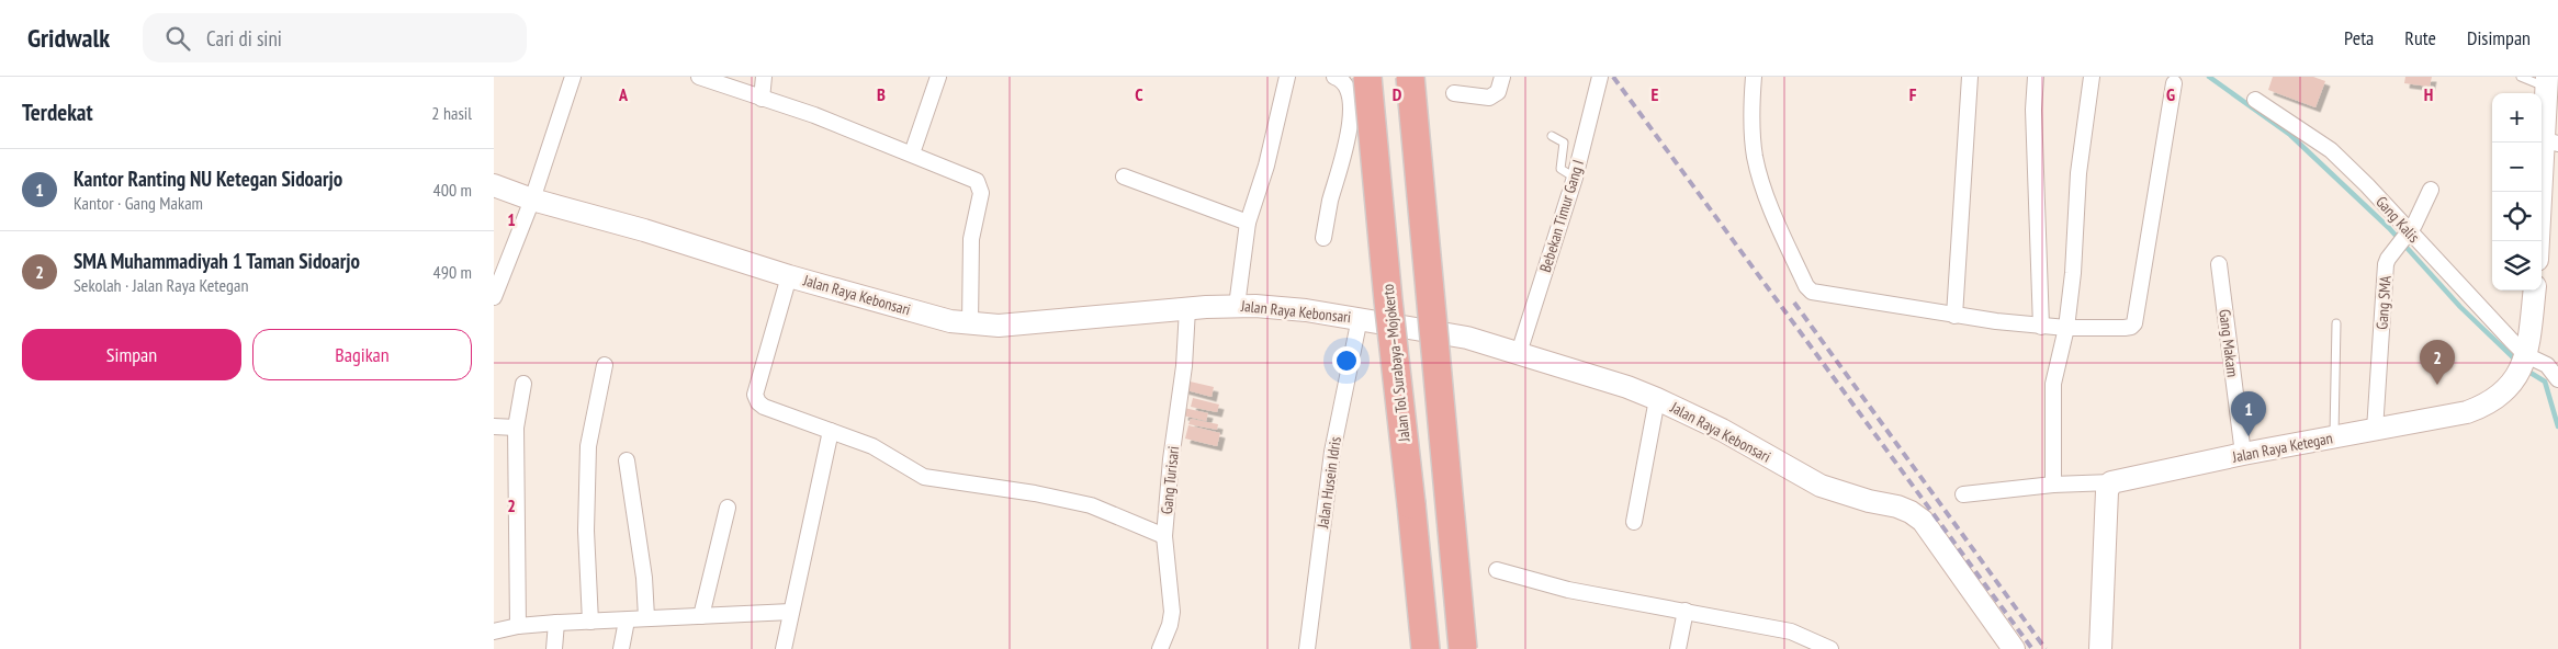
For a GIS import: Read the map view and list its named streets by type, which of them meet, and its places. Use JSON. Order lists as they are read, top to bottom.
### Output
{
  "streets": {
    "highway": ["Jalan Tol Surabaya–Mojokerto"],
    "main road": ["Jalan Raya Kebonsari", "Jalan Raya Ketegan"],
    "street": [
      "Bebekan Timur Gang I",
      "Gang Kalis",
      "Gang SMA",
      "Gang Makam",
      "Gang Turisari",
      "Jalan Husein Idris"
    ]
  },
  "crossings": [
    ["Bebekan Timur Gang I", "Jalan Raya Kebonsari"],
    ["Gang Kalis", "Gang SMA"],
    ["Gang Kalis", "Jalan Raya Ketegan"],
    ["Jalan Raya Kebonsari", "Gang Turisari"],
    ["Jalan Raya Kebonsari", "Jalan Husein Idris"],
    ["Gang SMA", "Jalan Raya Ketegan"],
    ["Gang Makam", "Jalan Raya Ketegan"]
  ],
  "page": {
    "header": "Gridwalk",
    "search": "Cari di sini",
    "nav": ["Peta", "Rute", "Disimpan"],
    "heading": ["Terdekat", "2 hasil"],
    "map_buttons": ["+", "−"],
    "list": [
      {
        "mark": "1",
        "name": "Kantor Ranting NU Ketegan Sidoarjo",
        "note": "Kantor · Gang Makam",
        "value": "400 m"
      },
      {
        "mark": "2",
        "name": "SMA Muhammadiyah 1 Taman Sidoarjo",
        "note": "Sekolah · Jalan Raya Ketegan",
        "value": "490 m"
      }
    ],
    "buttons": ["Simpan", "Bagikan"],
    "pins": ["2", "1"]
  },
  "grid": {
    "columns": [
      "A",
      "B",
      "C",
      "D",
      "E",
      "F",
      "G",
      "H"
    ],
    "rows": ["1", "2"]
  }
}
